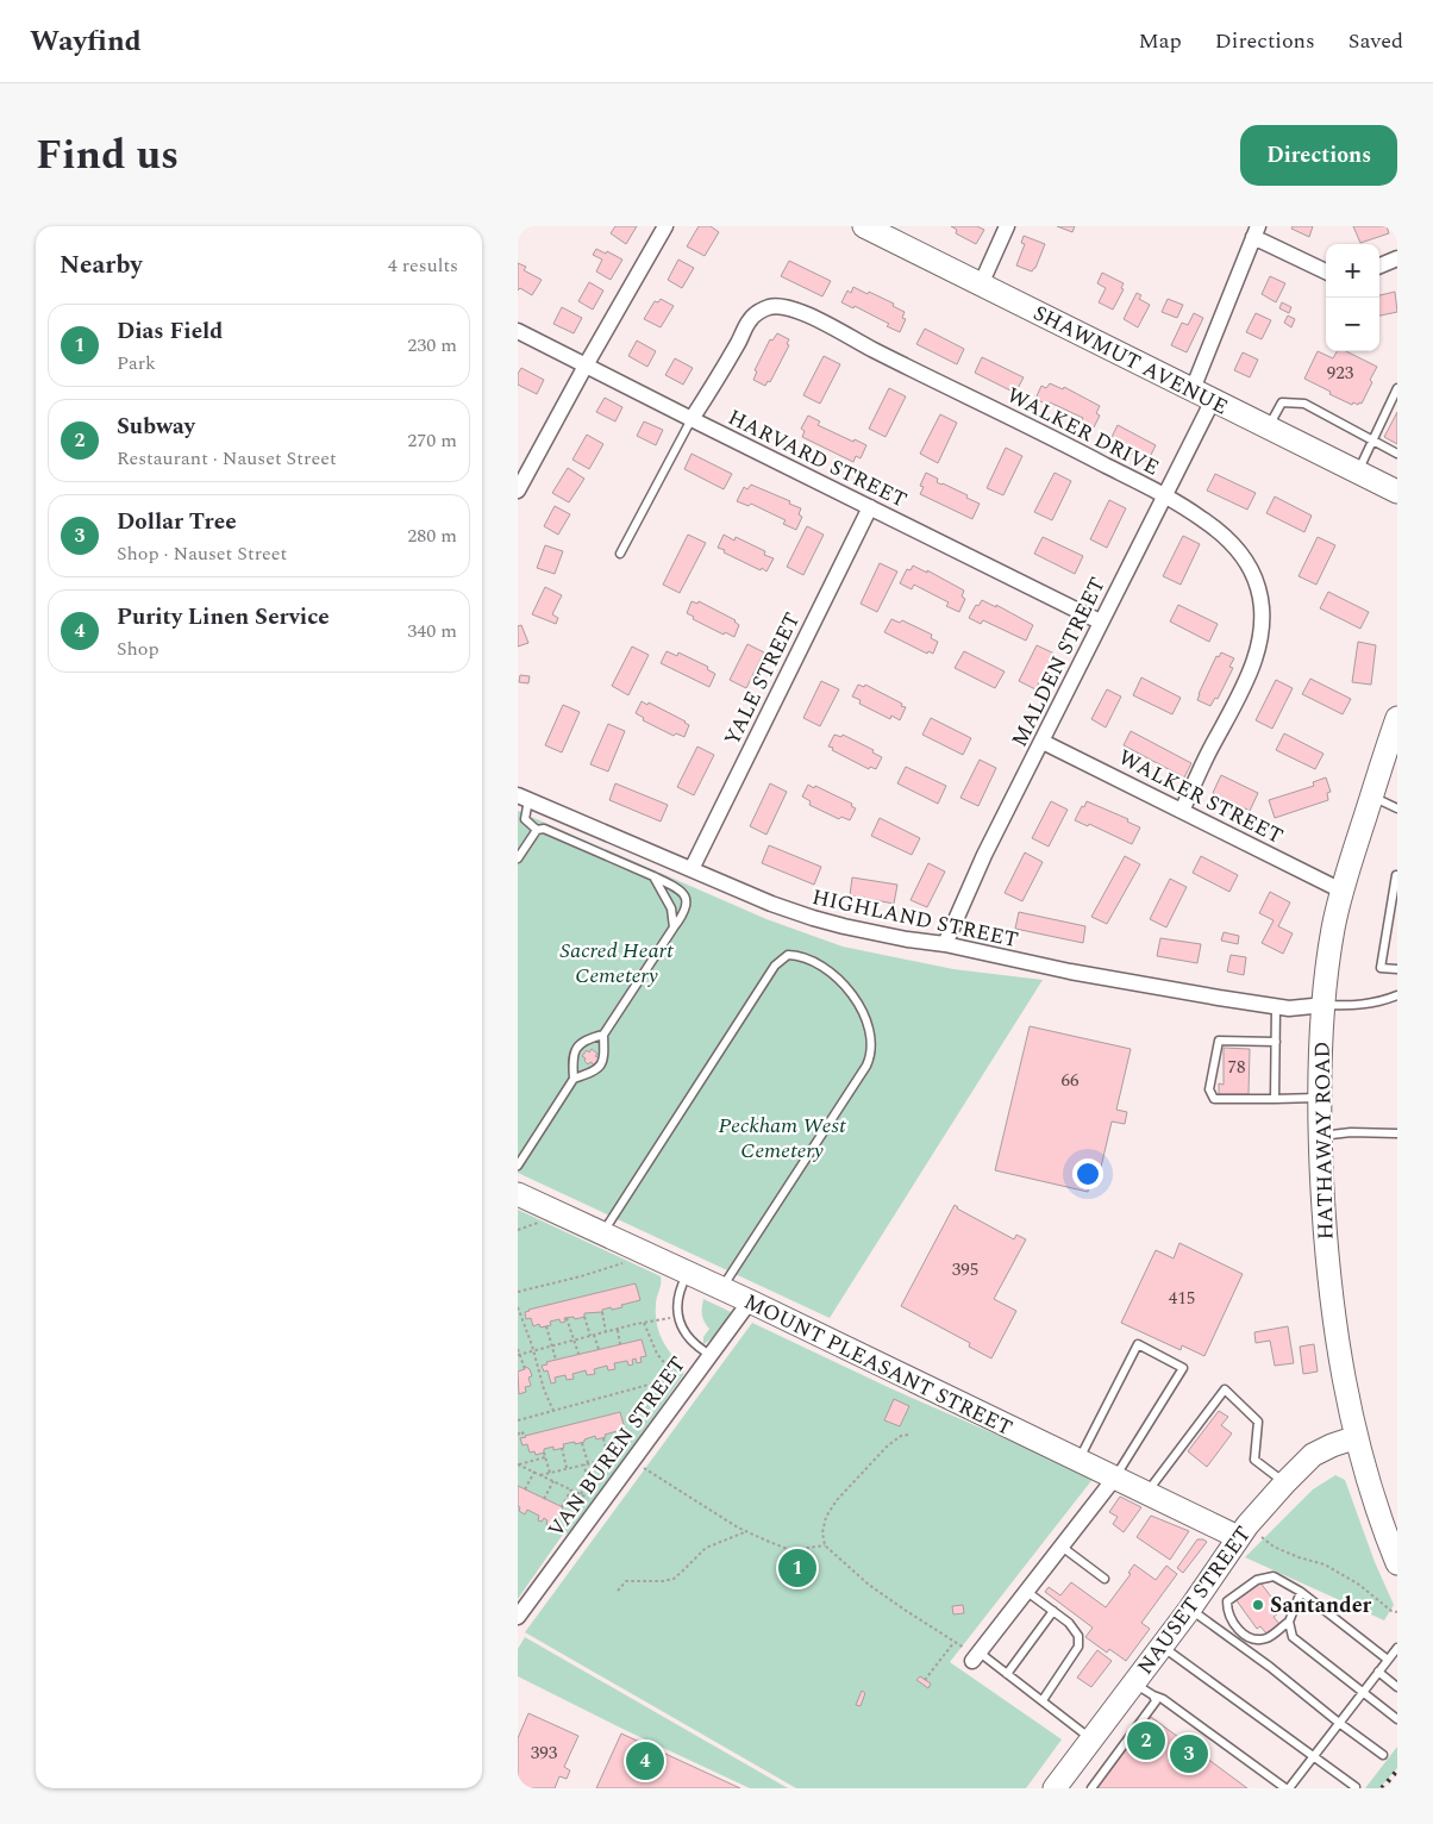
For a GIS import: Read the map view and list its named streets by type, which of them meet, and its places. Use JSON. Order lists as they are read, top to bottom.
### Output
{
  "streets": {
    "main road": [
      "SHAWMUT AVENUE",
      "HATHAWAY ROAD",
      "MOUNT PLEASANT STREET",
      "NAUSET STREET"
    ],
    "street": [
      "WALKER DRIVE",
      "HARVARD STREET",
      "MALDEN STREET",
      "YALE STREET",
      "WALKER STREET",
      "HIGHLAND STREET",
      "VAN BUREN STREET"
    ]
  },
  "crossings": [
    ["SHAWMUT AVENUE", "MALDEN STREET"],
    ["WALKER DRIVE", "HARVARD STREET"],
    ["WALKER DRIVE", "MALDEN STREET"],
    ["WALKER DRIVE", "WALKER STREET"],
    ["HARVARD STREET", "MALDEN STREET"],
    ["HARVARD STREET", "YALE STREET"],
    ["MALDEN STREET", "WALKER STREET"],
    ["MALDEN STREET", "HIGHLAND STREET"],
    ["YALE STREET", "HIGHLAND STREET"],
    ["WALKER STREET", "HATHAWAY ROAD"],
    ["HIGHLAND STREET", "HATHAWAY ROAD"],
    ["HATHAWAY ROAD", "NAUSET STREET"],
    ["MOUNT PLEASANT STREET", "VAN BUREN STREET"],
    ["MOUNT PLEASANT STREET", "NAUSET STREET"]
  ],
  "parks": ["Sacred Heart Cemetery", "Peckham West Cemetery"],
  "places": ["Santander"],
  "house_numbers": [
    "923",
    "78",
    "66",
    "395",
    "415",
    "393"
  ],
  "page": {
    "header": "Wayfind",
    "nav": ["Map", "Directions", "Saved"],
    "title": "Find us",
    "buttons": "Directions",
    "heading": ["Nearby", "4 results"],
    "map_buttons": ["+", "−"],
    "list": [
      {
        "mark": "1",
        "name": "Dias Field",
        "note": "Park",
        "value": "230 m"
      },
      {
        "mark": "2",
        "name": "Subway",
        "note": "Restaurant · Nauset Street",
        "value": "270 m"
      },
      {
        "mark": "3",
        "name": "Dollar Tree",
        "note": "Shop · Nauset Street",
        "value": "280 m"
      },
      {
        "mark": "4",
        "name": "Purity Linen Service",
        "note": "Shop",
        "value": "340 m"
      }
    ],
    "pins": [
      "1",
      "2",
      "3",
      "4"
    ]
  }
}
